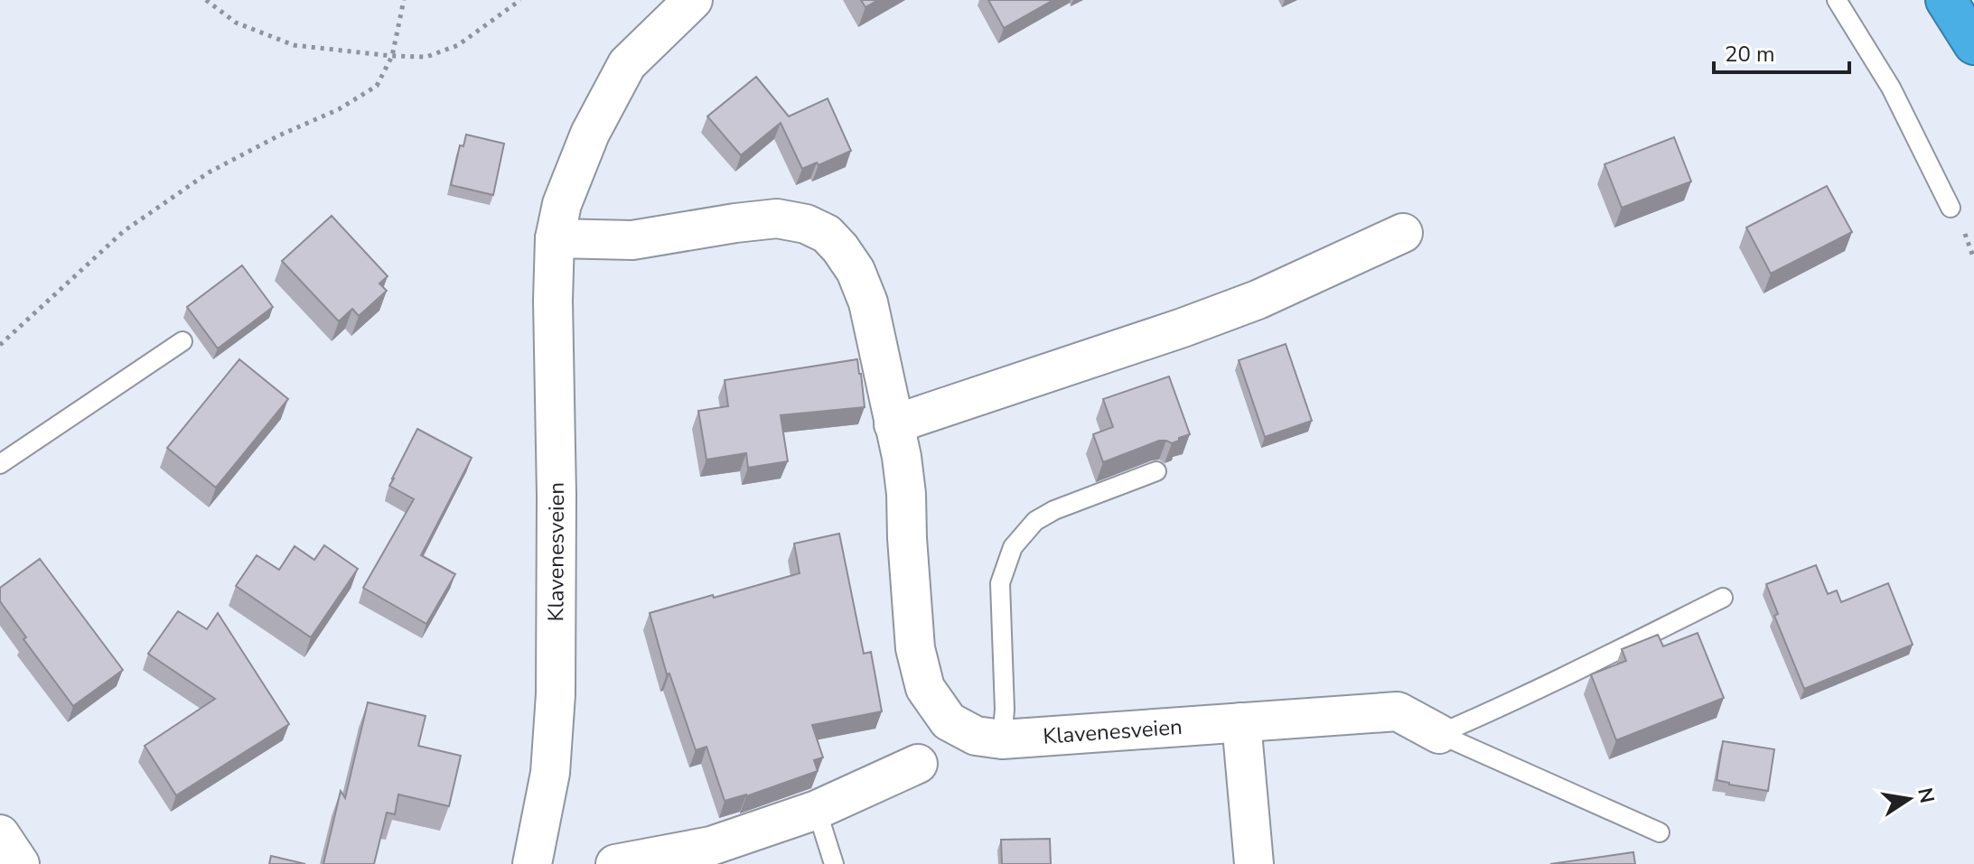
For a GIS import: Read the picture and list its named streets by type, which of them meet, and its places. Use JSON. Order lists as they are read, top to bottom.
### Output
{
  "streets": {
    "street": ["Klavenesveien"]
  },
  "scale_bar": "20 m",
  "north": "right"
}
